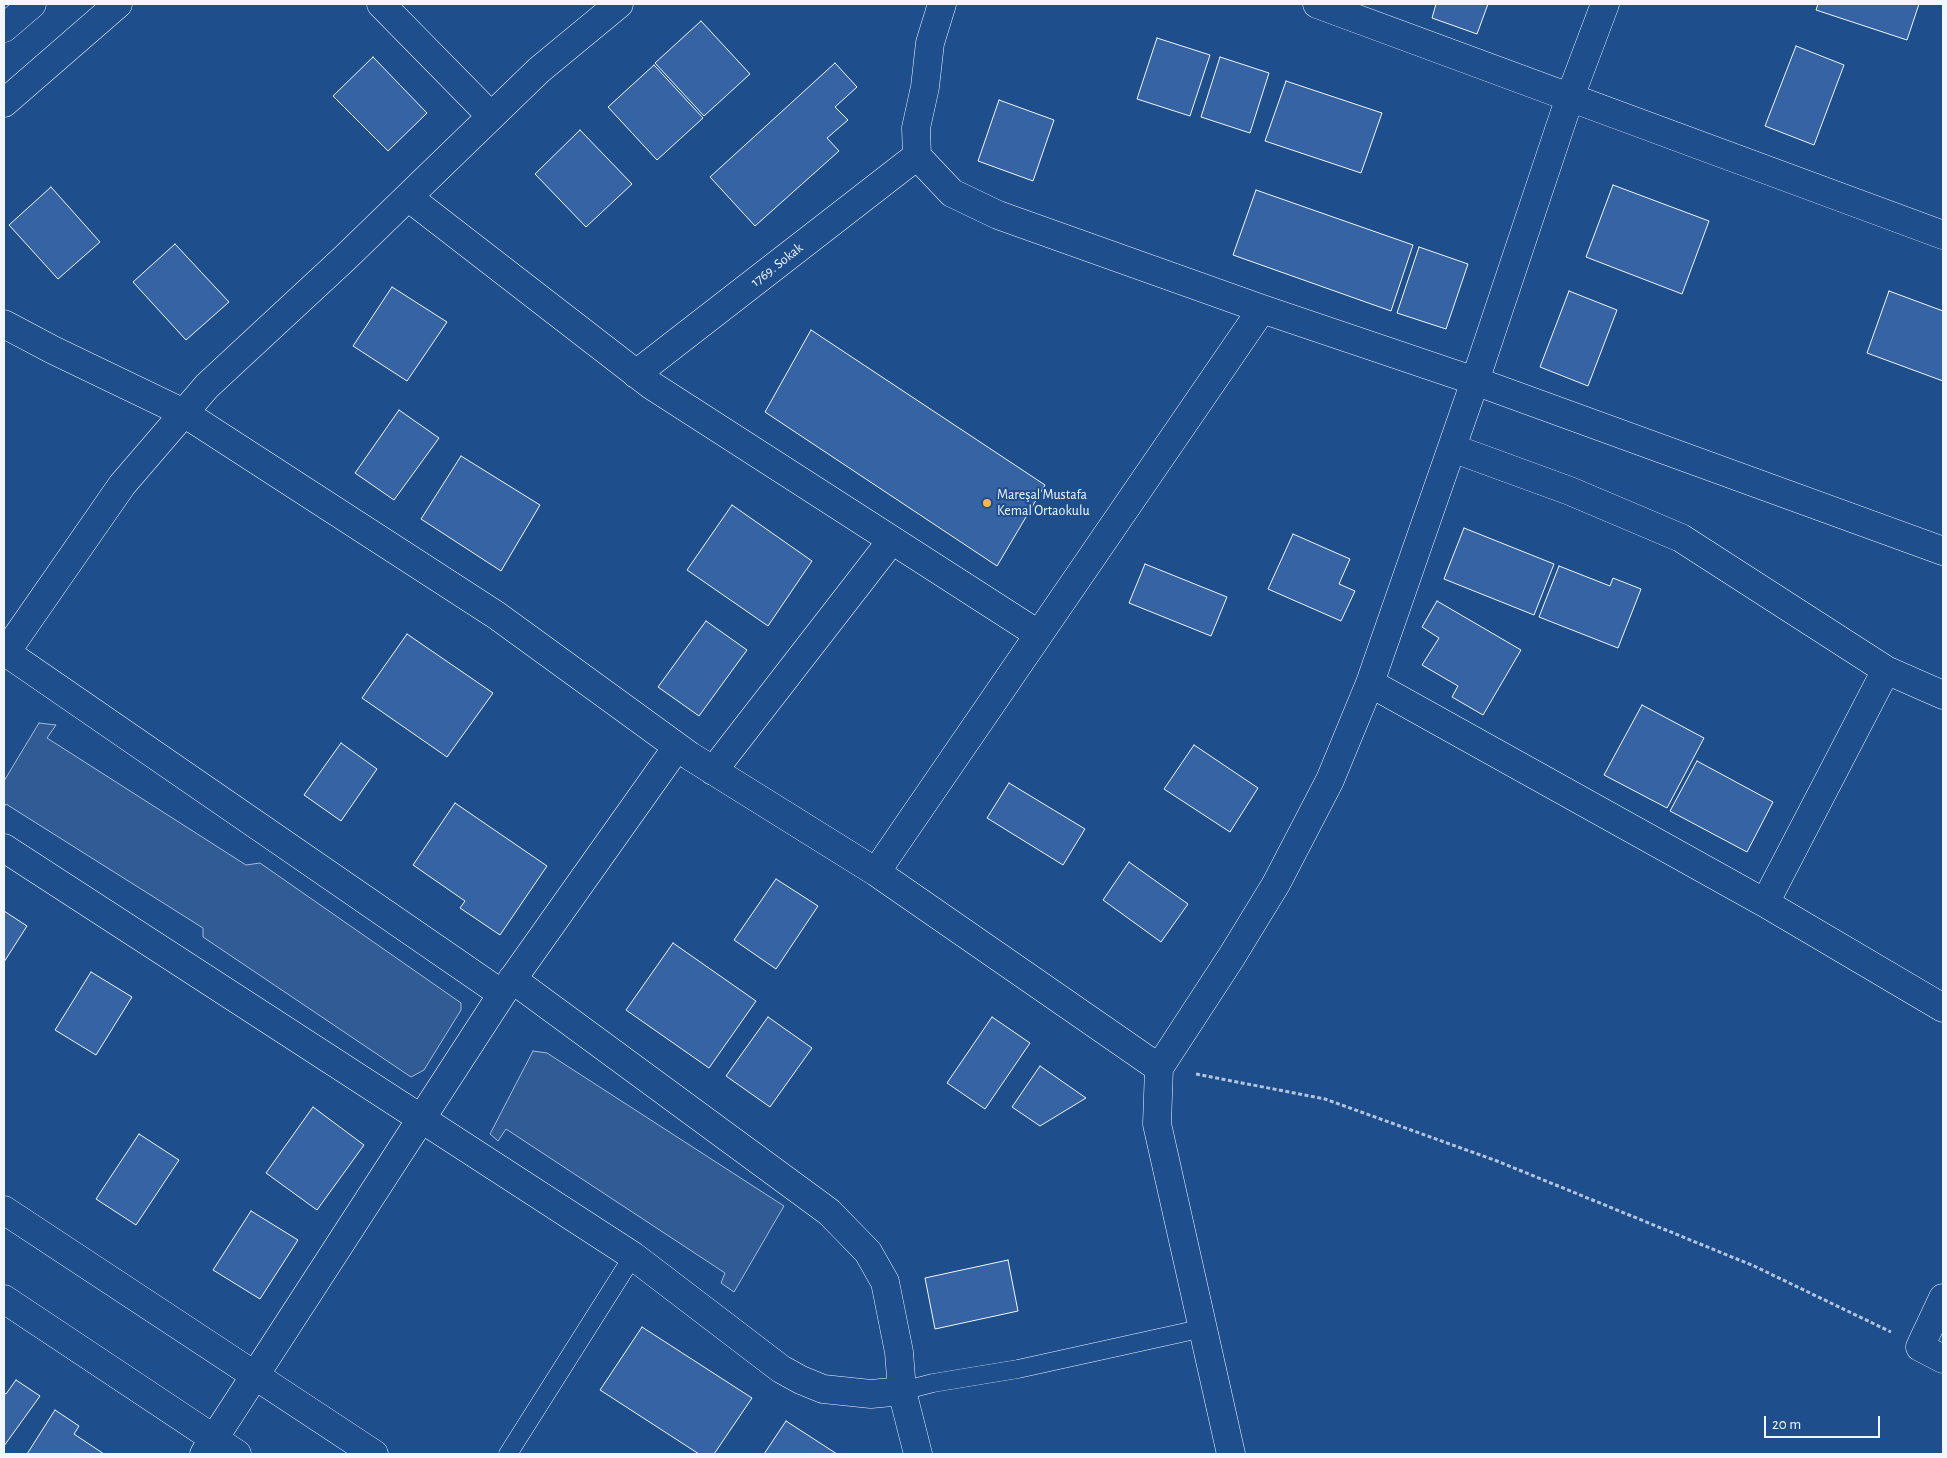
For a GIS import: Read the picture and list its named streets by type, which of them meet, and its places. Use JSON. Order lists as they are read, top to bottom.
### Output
{
  "streets": {
    "street": ["1769. Sokak"]
  },
  "places": ["Mareşal Mustafa Kemal Ortaokulu"],
  "scale_bar": "20 m"
}
